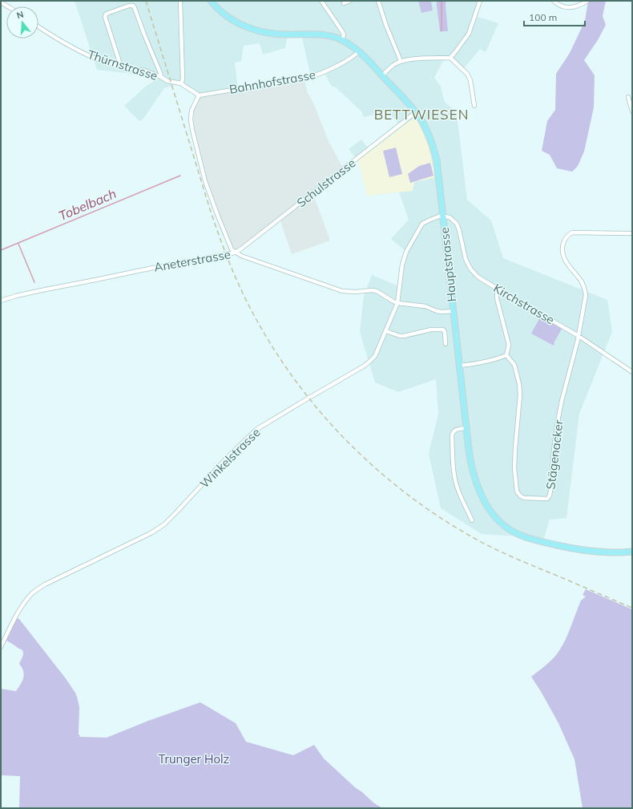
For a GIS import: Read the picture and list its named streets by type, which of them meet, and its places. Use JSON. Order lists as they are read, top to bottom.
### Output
{
  "streets": {
    "main road": ["Hauptstrasse"],
    "street": [
      "Thürnstrasse",
      "Bahnhofstrasse",
      "Schulstrasse",
      "Aneterstrasse",
      "Kirchstrasse",
      "Stägenacker",
      "Winkelstrasse"
    ]
  },
  "crossings": [
    ["Bahnhofstrasse", "Hauptstrasse"],
    ["Schulstrasse", "Aneterstrasse"],
    ["Schulstrasse", "Hauptstrasse"],
    ["Aneterstrasse", "Hauptstrasse"],
    ["Aneterstrasse", "Winkelstrasse"],
    ["Hauptstrasse", "Kirchstrasse"],
    ["Hauptstrasse", "Winkelstrasse"],
    ["Kirchstrasse", "Stägenacker"],
    ["Kirchstrasse", "Winkelstrasse"]
  ],
  "districts": ["BETTWIESEN"],
  "water": ["Tobelbach"],
  "parks": ["Trunger Holz"],
  "scale_bar": "100 m",
  "north": "top"
}
